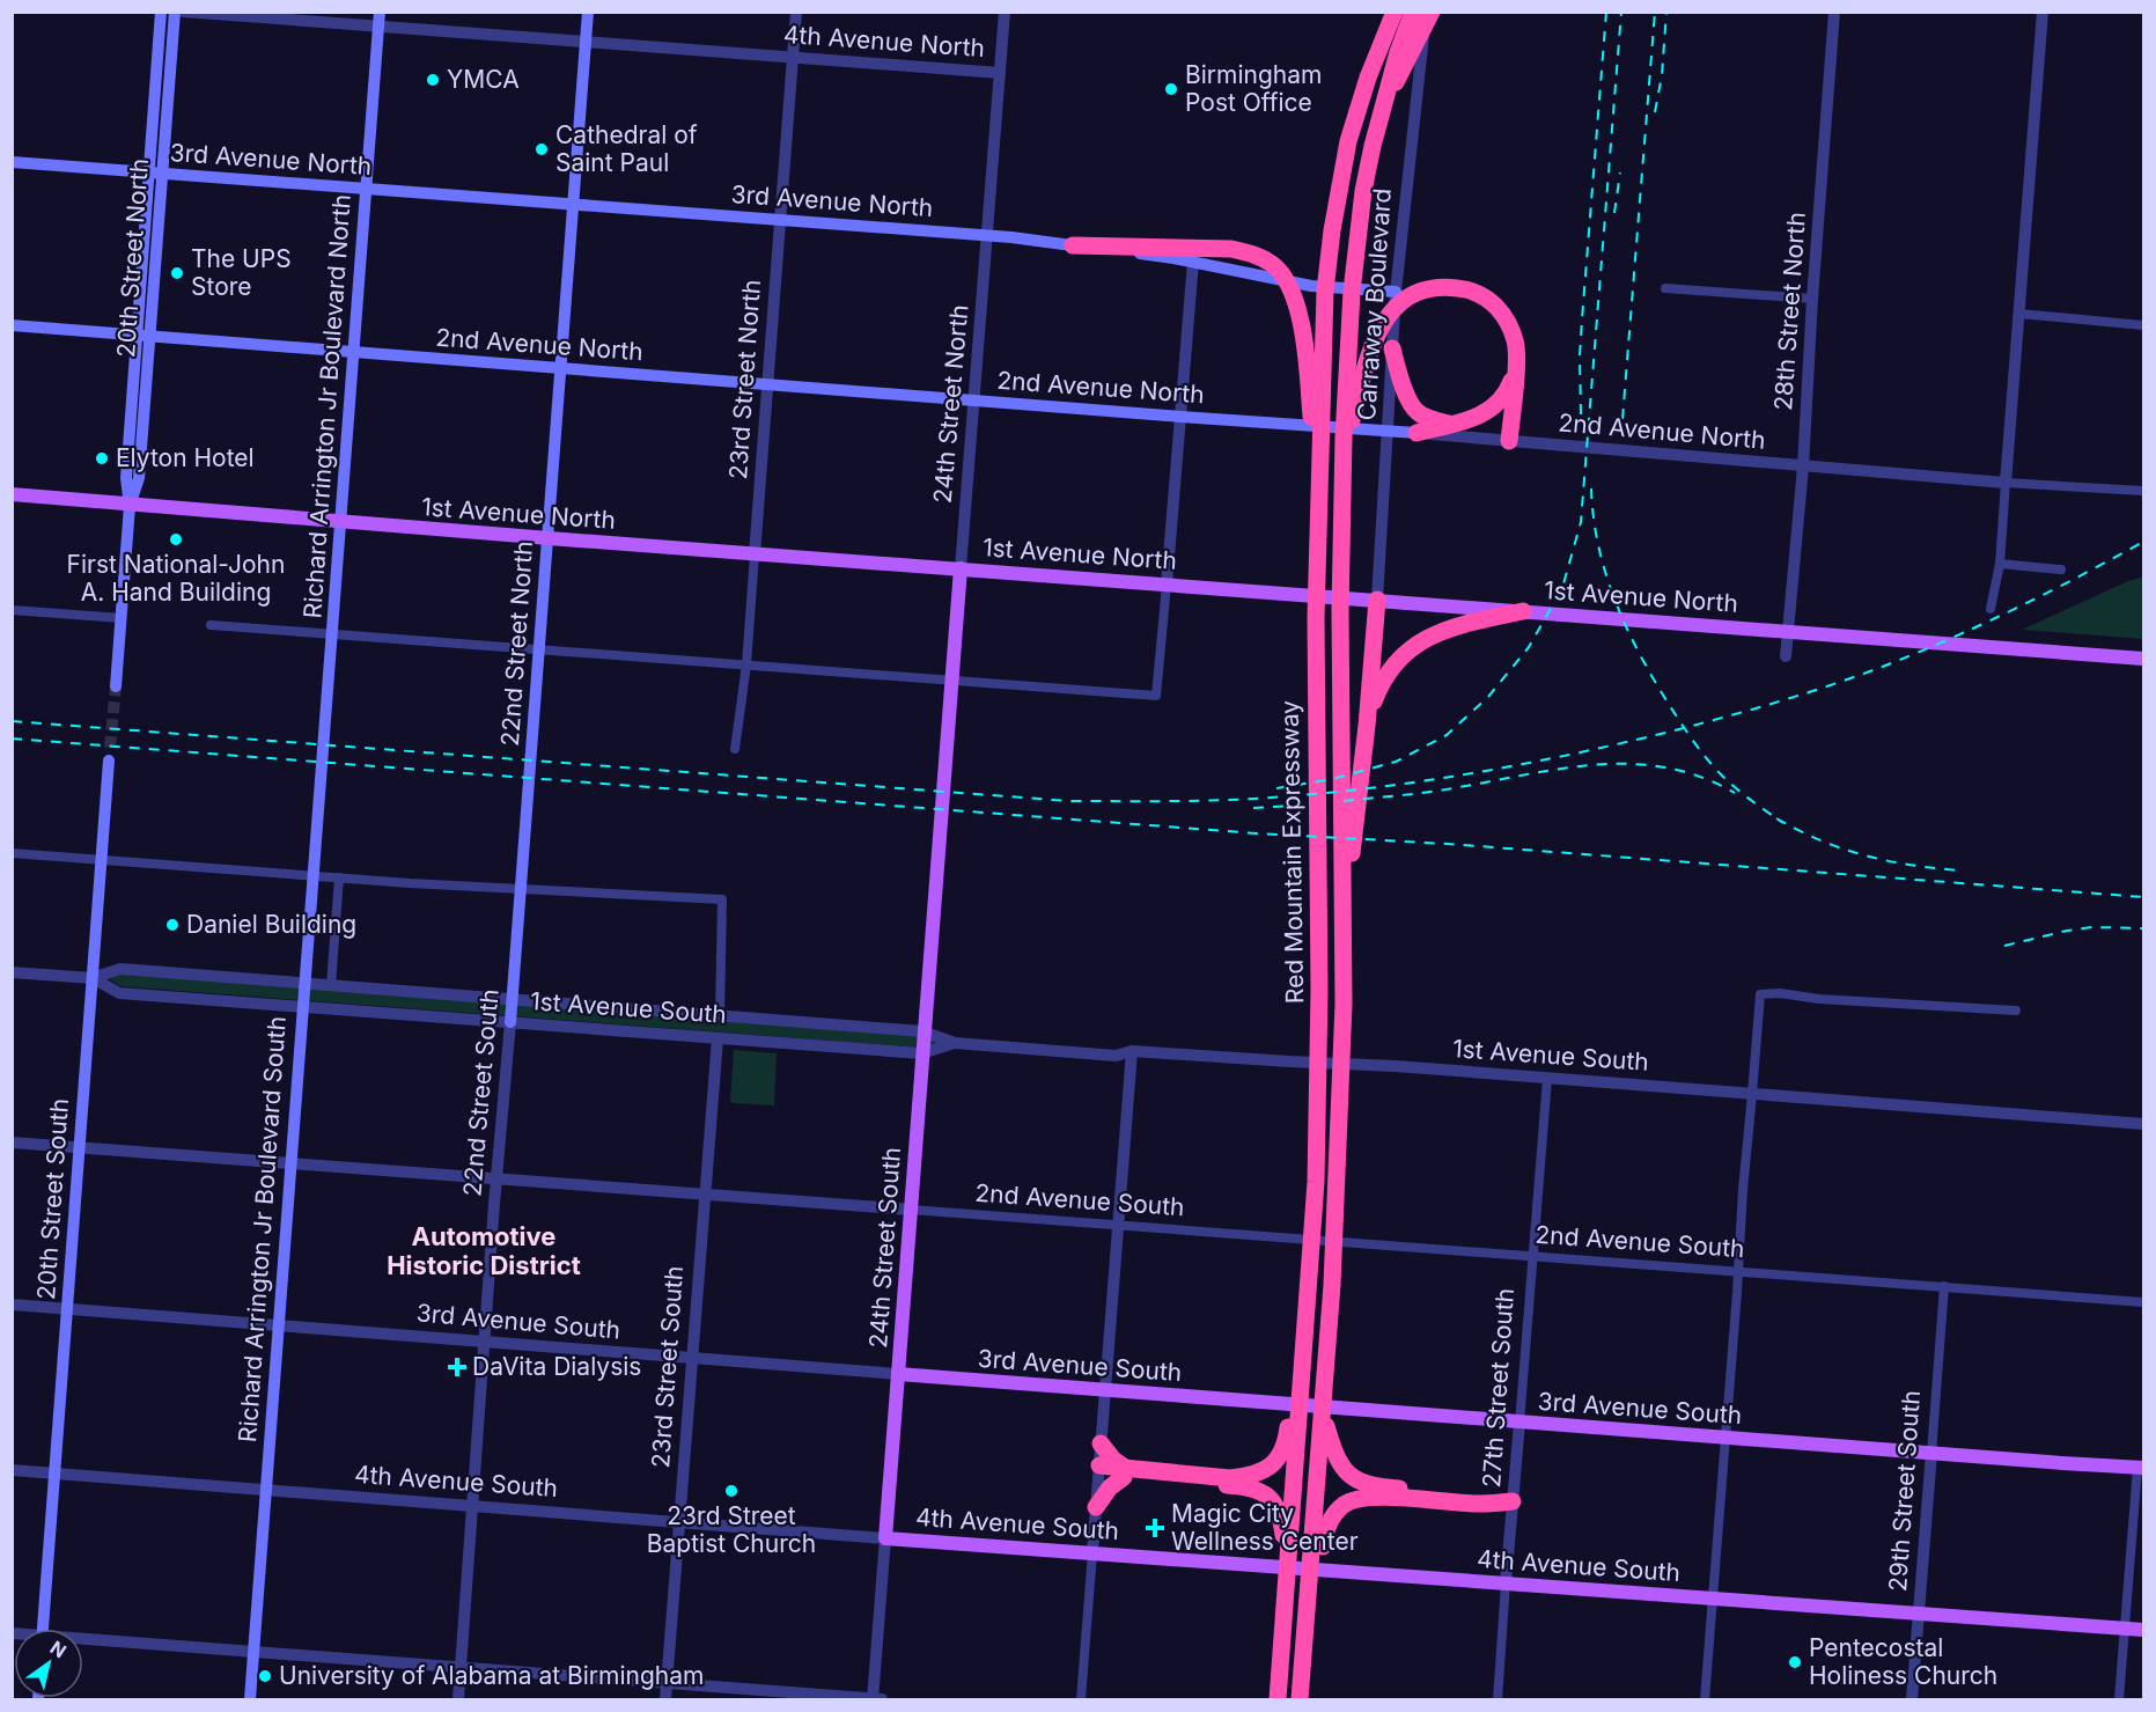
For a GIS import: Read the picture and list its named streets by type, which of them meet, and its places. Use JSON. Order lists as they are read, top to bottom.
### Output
{
  "streets": {
    "highway": ["Red Mountain Expressway"],
    "main road": [
      "3rd Avenue North",
      "20th Street North",
      "2nd Avenue North",
      "24th Street North",
      "Richard Arrington Jr Boulevard North",
      "1st Avenue North",
      "22nd Street North",
      "22nd Street South",
      "20th Street South",
      "Richard Arrington Jr Boulevard South",
      "24th Street South",
      "3rd Avenue South",
      "4th Avenue South"
    ],
    "street": [
      "4th Avenue North",
      "Carraway Boulevard",
      "28th Street North",
      "23rd Street North",
      "1st Avenue South",
      "2nd Avenue South",
      "23rd Street South",
      "27th Street South",
      "29th Street South"
    ]
  },
  "crossings": [
    ["4th Avenue North", "23rd Street North"],
    ["4th Avenue North", "24th Street North"],
    ["4th Avenue North", "Richard Arrington Jr Boulevard North"],
    ["4th Avenue North", "22nd Street North"],
    ["3rd Avenue North", "20th Street North"],
    ["3rd Avenue North", "Carraway Boulevard"],
    ["3rd Avenue North", "23rd Street North"],
    ["3rd Avenue North", "24th Street North"],
    ["3rd Avenue North", "Richard Arrington Jr Boulevard North"],
    ["3rd Avenue North", "22nd Street North"],
    ["20th Street North", "2nd Avenue North"],
    ["20th Street North", "1st Avenue North"],
    ["Carraway Boulevard", "2nd Avenue North"],
    ["Carraway Boulevard", "1st Avenue North"],
    ["28th Street North", "2nd Avenue North"],
    ["2nd Avenue North", "23rd Street North"],
    ["2nd Avenue North", "24th Street North"],
    ["2nd Avenue North", "Richard Arrington Jr Boulevard North"],
    ["2nd Avenue North", "22nd Street North"],
    ["23rd Street North", "1st Avenue North"],
    ["24th Street North", "1st Avenue North"],
    ["24th Street North", "24th Street South"],
    ["Richard Arrington Jr Boulevard North", "1st Avenue North"],
    ["Richard Arrington Jr Boulevard North", "Richard Arrington Jr Boulevard South"],
    ["1st Avenue North", "22nd Street North"],
    ["22nd Street North", "22nd Street South"],
    ["1st Avenue South", "22nd Street South"],
    ["1st Avenue South", "20th Street South"],
    ["1st Avenue South", "Richard Arrington Jr Boulevard South"],
    ["1st Avenue South", "23rd Street South"],
    ["1st Avenue South", "27th Street South"],
    ["22nd Street South", "2nd Avenue South"],
    ["22nd Street South", "3rd Avenue South"],
    ["22nd Street South", "4th Avenue South"],
    ["20th Street South", "2nd Avenue South"],
    ["20th Street South", "3rd Avenue South"],
    ["20th Street South", "4th Avenue South"],
    ["2nd Avenue South", "Richard Arrington Jr Boulevard South"],
    ["2nd Avenue South", "24th Street South"],
    ["2nd Avenue South", "23rd Street South"],
    ["2nd Avenue South", "27th Street South"],
    ["2nd Avenue South", "29th Street South"],
    ["Richard Arrington Jr Boulevard South", "3rd Avenue South"],
    ["Richard Arrington Jr Boulevard South", "4th Avenue South"],
    ["24th Street South", "3rd Avenue South"],
    ["24th Street South", "4th Avenue South"],
    ["3rd Avenue South", "23rd Street South"],
    ["3rd Avenue South", "27th Street South"],
    ["3rd Avenue South", "29th Street South"],
    ["23rd Street South", "4th Avenue South"],
    ["27th Street South", "4th Avenue South"],
    ["4th Avenue South", "29th Street South"]
  ],
  "districts": ["Automotive Historic District"],
  "places": {
    "other": [
      "YMCA",
      "Birmingham Post Office",
      "Cathedral of Saint Paul",
      "The UPS Store",
      "Elyton Hotel",
      "First National-John A. Hand Building",
      "Daniel Building",
      "23rd Street Baptist Church",
      "Pentecostal Holiness Church",
      "University of Alabama at Birmingham"
    ],
    "health": ["DaVita Dialysis", "Magic City Wellness Center"]
  },
  "north": "top right"
}
